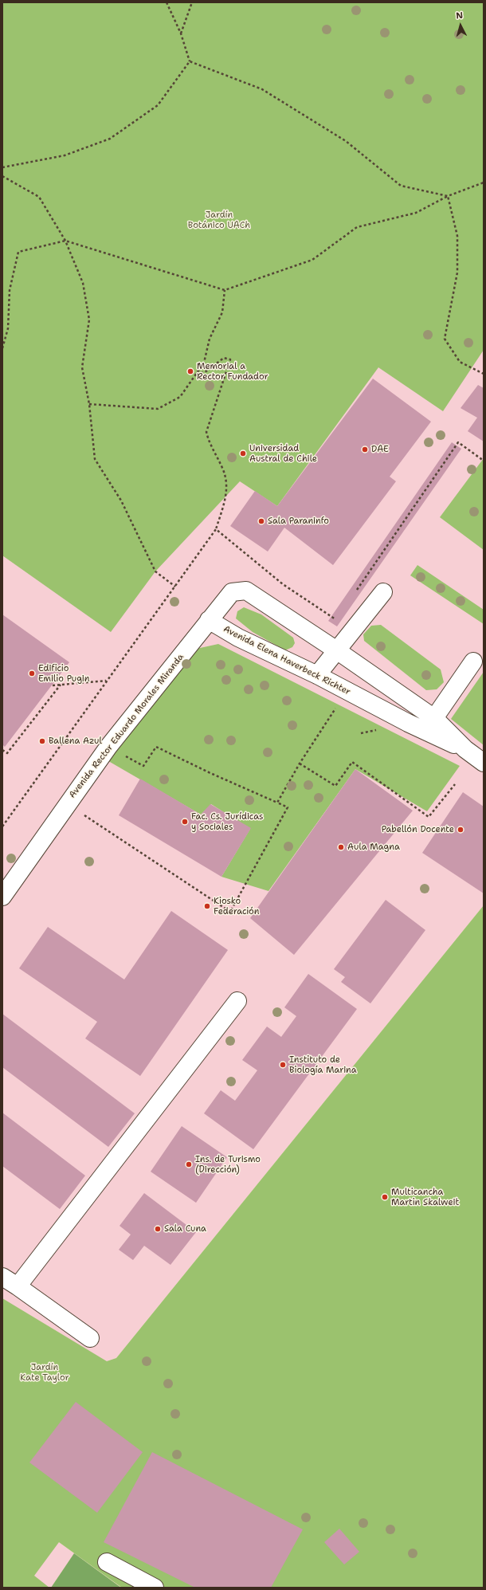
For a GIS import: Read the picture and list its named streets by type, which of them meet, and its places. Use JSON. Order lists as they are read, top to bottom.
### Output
{
  "streets": {
    "lane": ["Avenida Elena Haverbeck Richter", "Avenida Rector Eduardo Morales Miranda"]
  },
  "crossings": [
    ["Avenida Elena Haverbeck Richter", "Avenida Rector Eduardo Morales Miranda"]
  ],
  "parks": ["Jardín Botánico UACh", "Jardín Kate Taylor"],
  "places": [
    "Memorial a Rector Fundador",
    "DAE",
    "Universidad Austral de Chile",
    "Sala Paraninfo",
    "Edificio Emilio Pugin",
    "Ballena Azul",
    "Fac. Cs. Jurídicas y Sociales",
    "Pabellón Docente",
    "Aula Magna",
    "Kiosko Federación",
    "Instituto de Biología Marina",
    "Ins. de Turismo (Dirección)",
    "Multicancha Martin Skalweit",
    "Sala Cuna"
  ],
  "north": "top"
}
